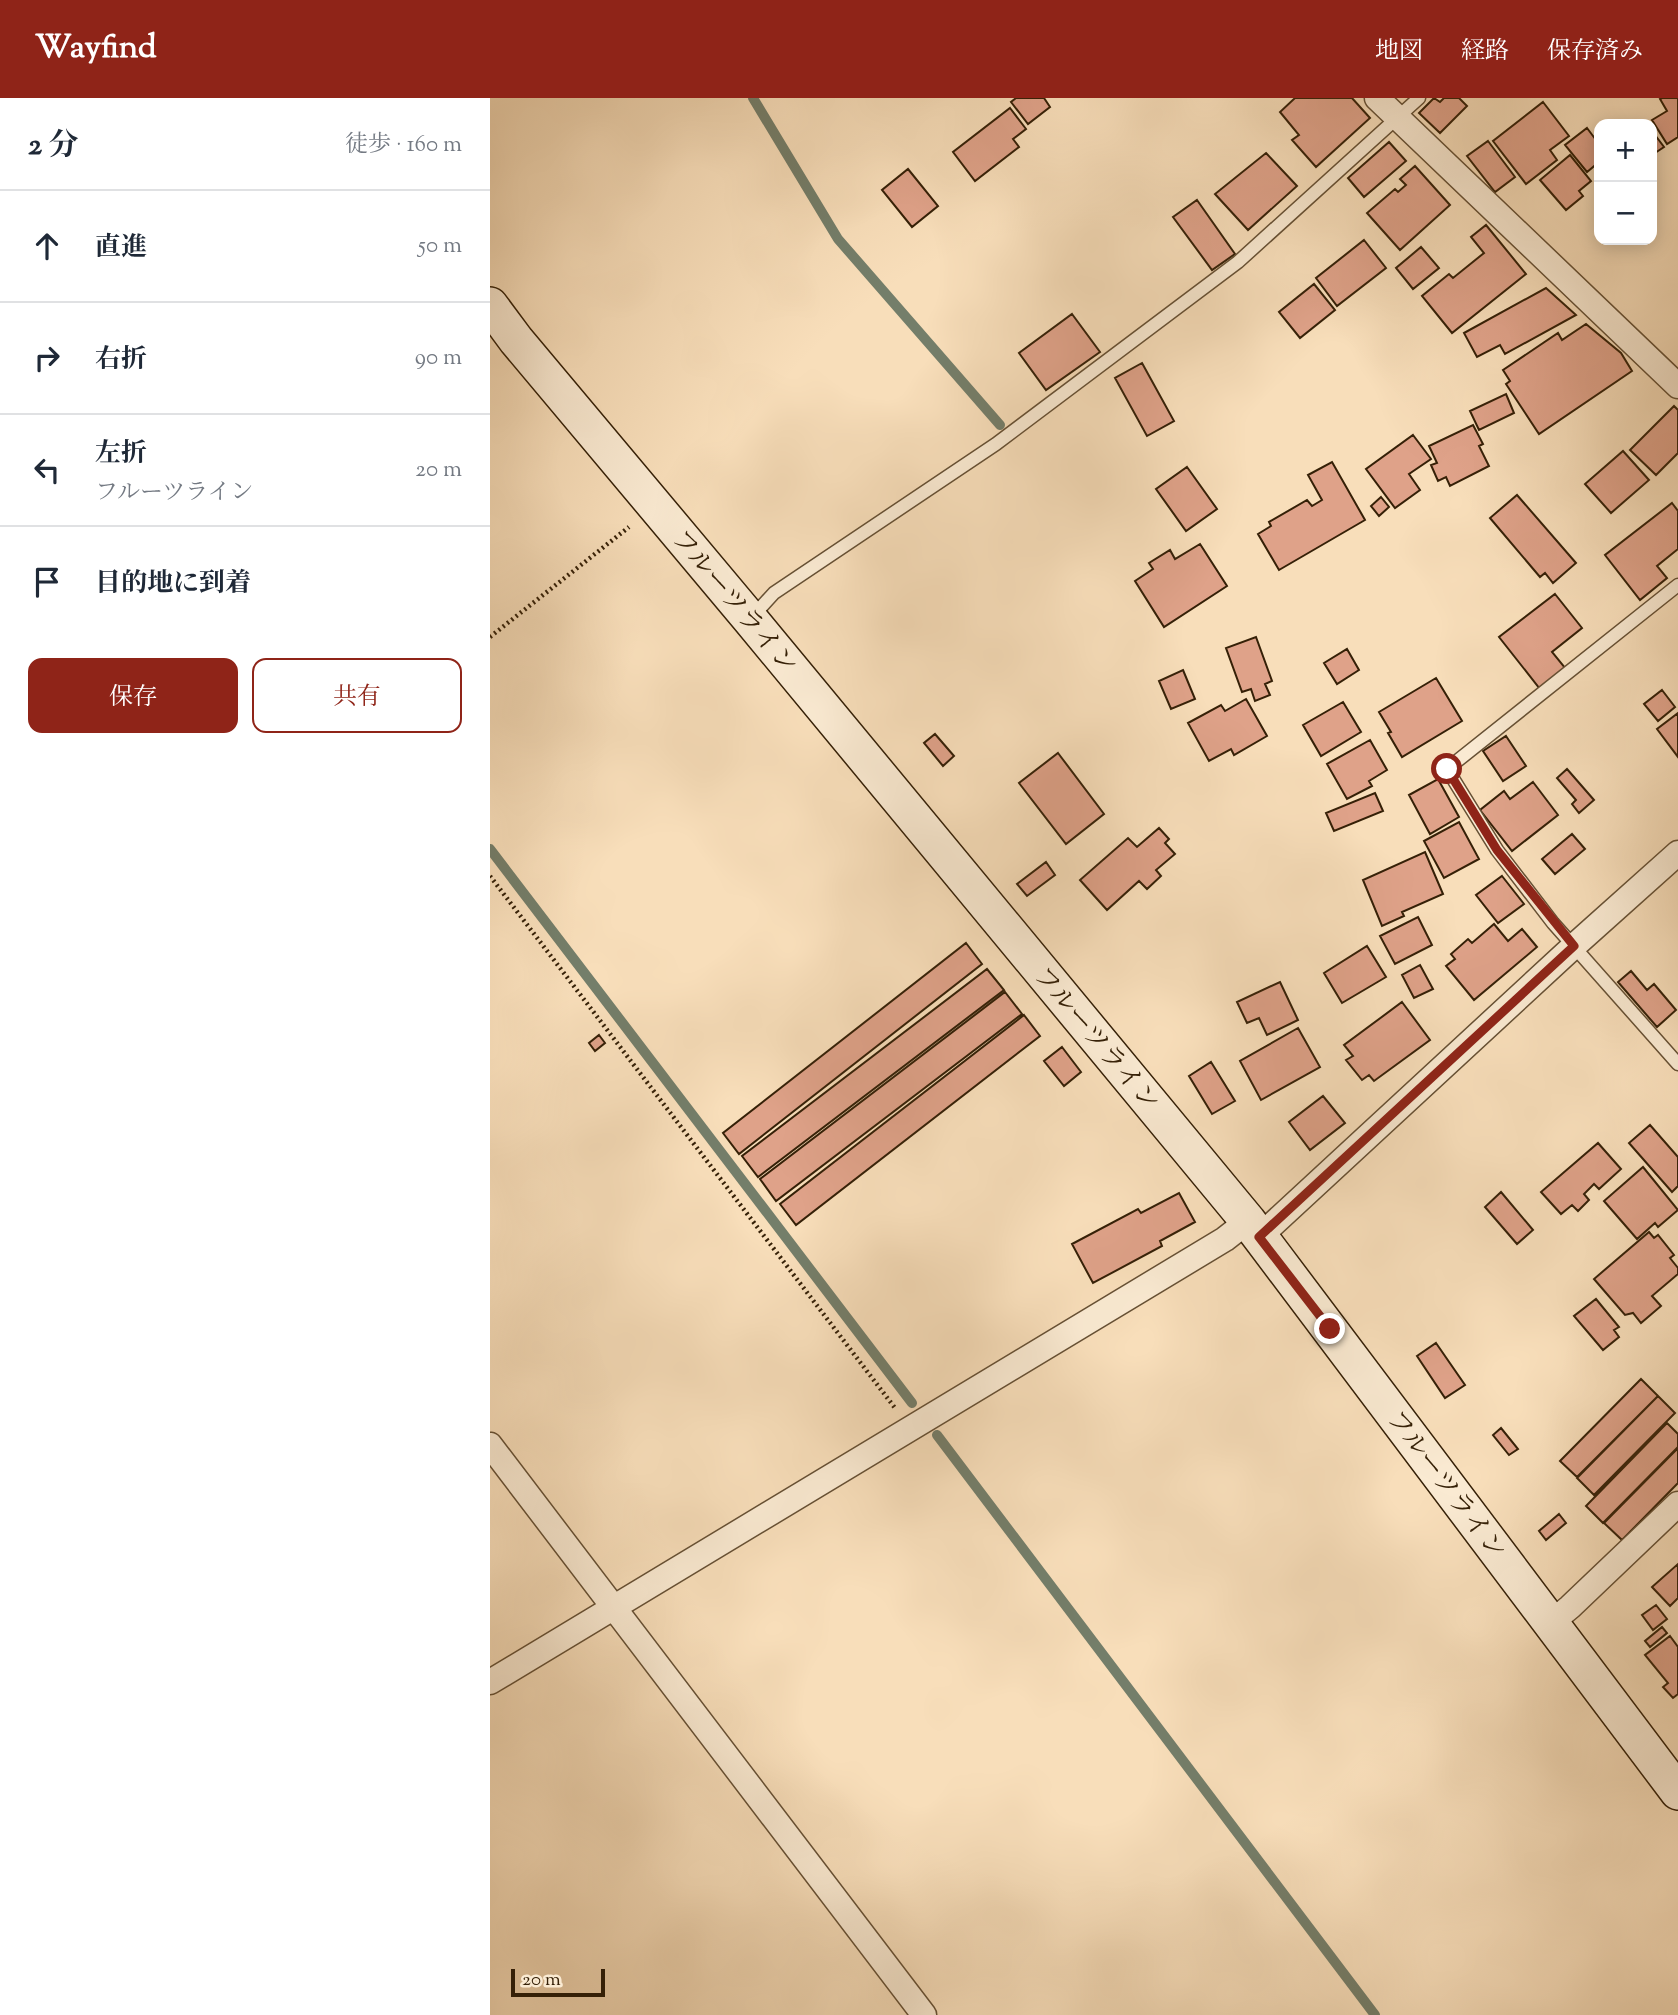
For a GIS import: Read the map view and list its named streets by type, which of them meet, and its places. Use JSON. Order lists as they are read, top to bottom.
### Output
{
  "streets": {
    "street": ["フルーツライン"]
  },
  "scale_bar": "20 m",
  "page": {
    "header": "Wayfind",
    "nav": ["地図", "経路", "保存済み"],
    "heading": ["2 分", "徒歩 · 160 m"],
    "map_buttons": ["+", "−"],
    "list": [
      ["直進", "50 m"],
      ["右折", "90 m"],
      ["左折", "フルーツライン", "20 m"],
      "目的地に到着"
    ],
    "buttons": ["保存", "共有"],
    "scale": "20 m"
  }
}
